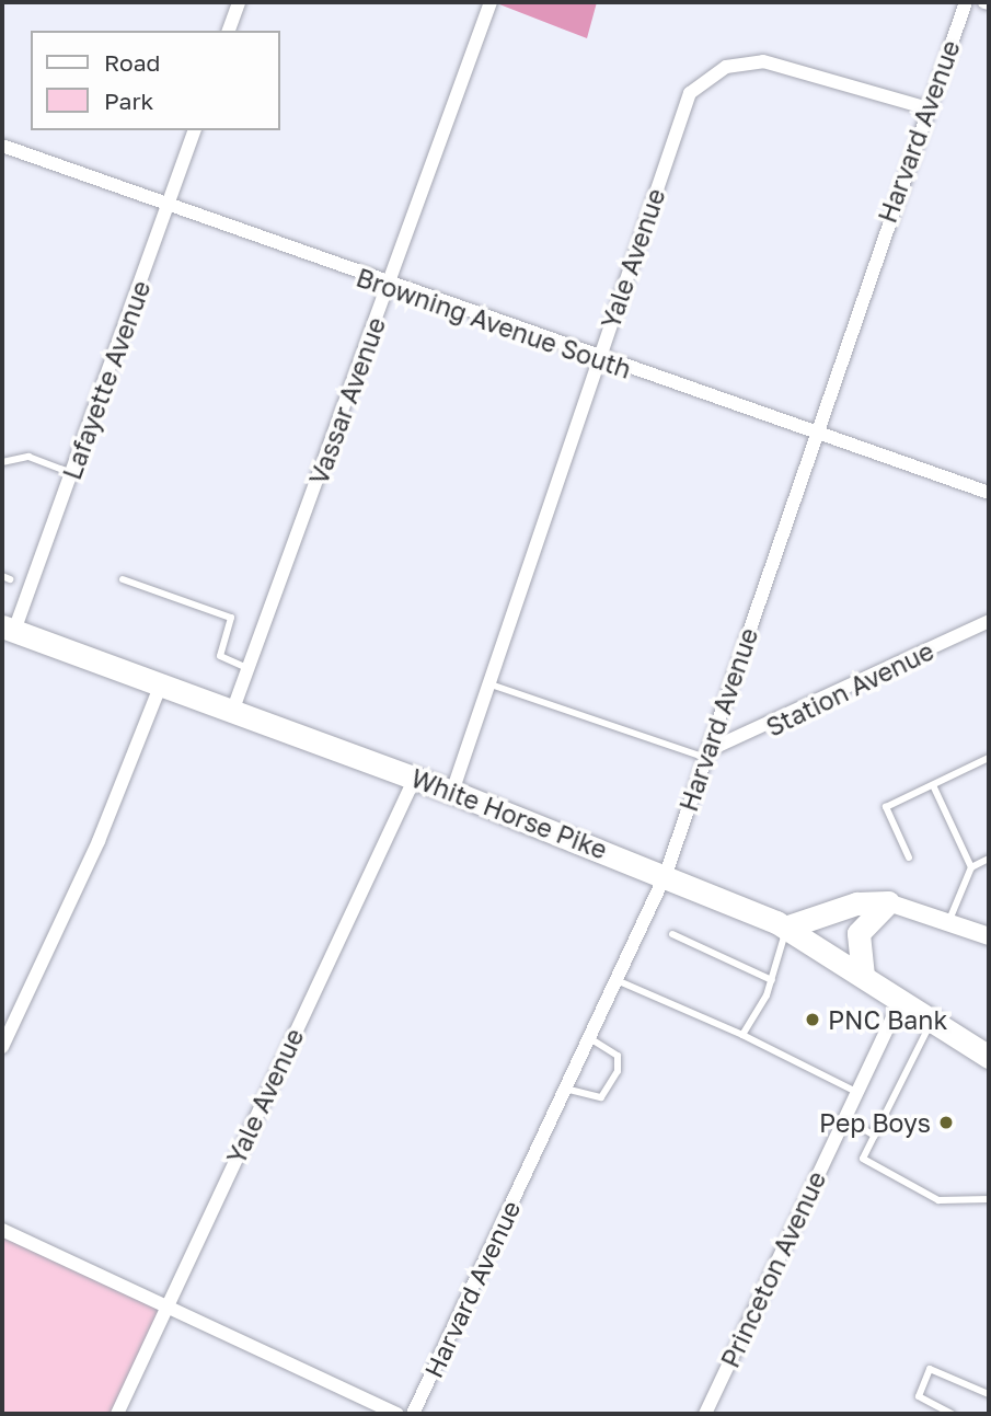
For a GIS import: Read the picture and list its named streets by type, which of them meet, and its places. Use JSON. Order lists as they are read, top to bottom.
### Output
{
  "streets": {
    "highway": ["White Horse Pike"],
    "street": [
      "Harvard Avenue",
      "Yale Avenue",
      "Browning Avenue South",
      "Lafayette Avenue",
      "Vassar Avenue",
      "Station Avenue",
      "Princeton Avenue"
    ]
  },
  "crossings": [
    ["Harvard Avenue", "Yale Avenue"],
    ["Harvard Avenue", "Browning Avenue South"],
    ["Harvard Avenue", "Station Avenue"],
    ["Harvard Avenue", "White Horse Pike"],
    ["Yale Avenue", "Browning Avenue South"],
    ["Yale Avenue", "White Horse Pike"],
    ["Browning Avenue South", "Lafayette Avenue"],
    ["Browning Avenue South", "Vassar Avenue"],
    ["Lafayette Avenue", "White Horse Pike"],
    ["Vassar Avenue", "White Horse Pike"],
    ["White Horse Pike", "Princeton Avenue"]
  ],
  "places": ["PNC Bank", "Pep Boys"],
  "legend": ["Road", "Park"]
}
